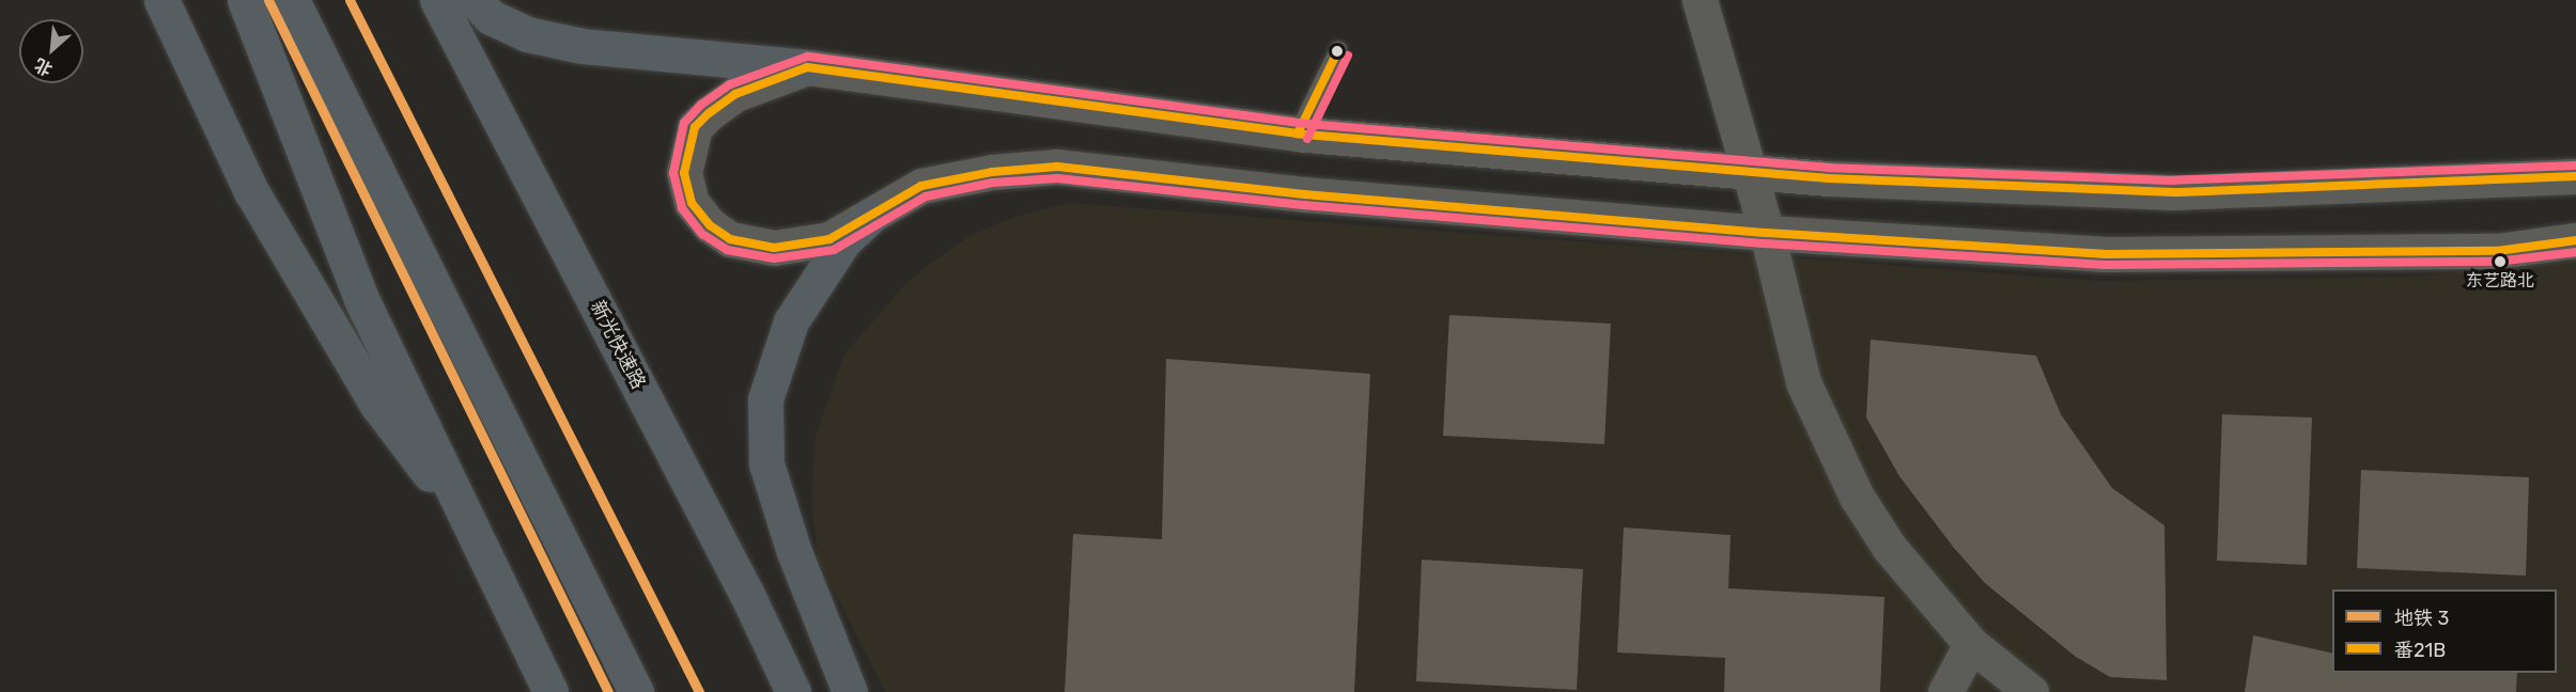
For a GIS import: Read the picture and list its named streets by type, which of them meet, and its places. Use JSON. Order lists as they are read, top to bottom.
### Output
{
  "streets": {
    "highway": ["新光快速路"]
  },
  "places": ["东艺路北"],
  "lines": ["metro line 3", "transit line 番21B"],
  "legend": ["地铁 3", "番21B"],
  "north": "bottom left"
}
